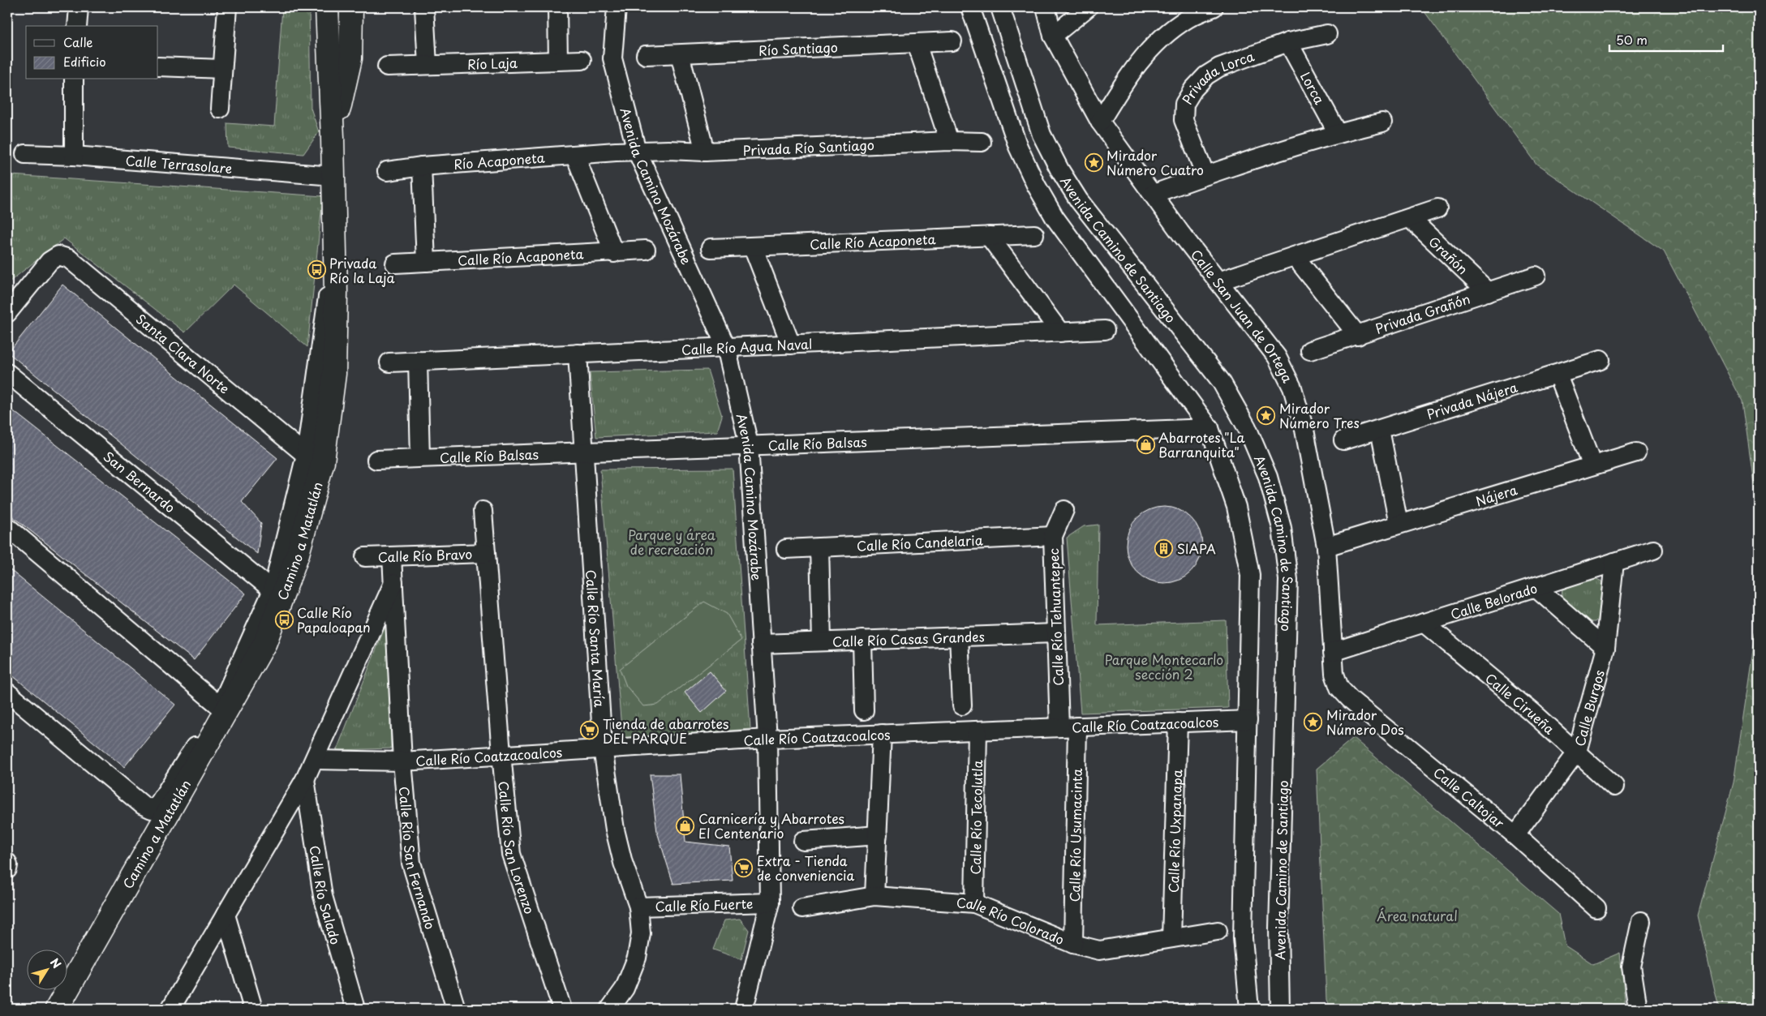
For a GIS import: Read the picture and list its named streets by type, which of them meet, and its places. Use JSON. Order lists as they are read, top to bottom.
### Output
{
  "streets": {
    "street": [
      "Río Santiago",
      "Río Laja",
      "Privada Lorca",
      "Lorca",
      "Privada Río Santiago",
      "Río Acaponeta",
      "Calle Terrasolare",
      "Avenida Camino Mozárabe",
      "Calle Río Acaponeta",
      "Avenida Camino de Santiago",
      "Grañón",
      "Privada Grañón",
      "Calle San Juan de Ortega",
      "Calle Río Agua Naval",
      "Santa Clara Norte",
      "Privada Nájera",
      "Calle Río Balsas",
      "San Bernardo",
      "Nájera",
      "Camino a Matatlán",
      "Calle Río Candelaria",
      "Calle Río Bravo",
      "Calle Belorado",
      "Calle Río Tehuantepec",
      "Calle Río Casas Grandes",
      "Calle Río Santa María",
      "Calle Cirueña",
      "Calle Burgos",
      "Calle Río Coatzacoalcos",
      "Calle Caltojar",
      "Calle Río Tecolutla",
      "Calle Río Uxpanapa",
      "Calle Río Usumacinta",
      "Calle Río San Lorenzo",
      "Calle Río San Fernando",
      "Calle Río Salado",
      "Calle Río Fuerte",
      "Calle Río Colorado"
    ]
  },
  "crossings": [
    ["Privada Lorca", "Lorca"],
    ["Privada Río Santiago", "Río Acaponeta"],
    ["Privada Río Santiago", "Avenida Camino Mozárabe"],
    ["Río Acaponeta", "Avenida Camino Mozárabe"],
    ["Calle Terrasolare", "Camino a Matatlán"],
    ["Avenida Camino Mozárabe", "Calle Río Agua Naval"],
    ["Avenida Camino Mozárabe", "Calle Río Balsas"],
    ["Avenida Camino Mozárabe", "Calle Río Casas Grandes"],
    ["Avenida Camino Mozárabe", "Calle Río Coatzacoalcos"],
    ["Avenida Camino Mozárabe", "Calle Río Fuerte"],
    ["Avenida Camino de Santiago", "Calle Río Balsas"],
    ["Avenida Camino de Santiago", "Calle Río Coatzacoalcos"],
    ["Grañón", "Privada Grañón"],
    ["Calle San Juan de Ortega", "Nájera"],
    ["Calle San Juan de Ortega", "Calle Belorado"],
    ["Calle San Juan de Ortega", "Calle Caltojar"],
    ["Calle Río Agua Naval", "Calle Río Santa María"],
    ["Calle Río Balsas", "Calle Río Santa María"],
    ["Calle Río Candelaria", "Calle Río Tehuantepec"],
    ["Calle Río Bravo", "Calle Río San Lorenzo"],
    ["Calle Río Bravo", "Calle Río San Fernando"],
    ["Calle Belorado", "Calle Cirueña"],
    ["Calle Belorado", "Calle Burgos"],
    ["Calle Río Tehuantepec", "Calle Río Casas Grandes"],
    ["Calle Río Tehuantepec", "Calle Río Coatzacoalcos"],
    ["Calle Río Tehuantepec", "Calle Río Usumacinta"],
    ["Calle Río Santa María", "Calle Río Coatzacoalcos"],
    ["Calle Río Santa María", "Calle Río Fuerte"],
    ["Calle Cirueña", "Calle Burgos"],
    ["Calle Burgos", "Calle Caltojar"],
    ["Calle Río Coatzacoalcos", "Calle Río Tecolutla"],
    ["Calle Río Coatzacoalcos", "Calle Río Uxpanapa"],
    ["Calle Río Coatzacoalcos", "Calle Río Usumacinta"],
    ["Calle Río Coatzacoalcos", "Calle Río San Lorenzo"],
    ["Calle Río Coatzacoalcos", "Calle Río San Fernando"],
    ["Calle Río Tecolutla", "Calle Río Colorado"],
    ["Calle Río Uxpanapa", "Calle Río Colorado"],
    ["Calle Río Usumacinta", "Calle Río Colorado"]
  ],
  "parks": ["Parque y área de recreación", "Parque Montecarlo sección 2", "Área natural"],
  "places": {
    "place": ["Mirador Número Cuatro", "Mirador Número Tres", "Mirador Número Dos"],
    "bus stop": ["Privada Río la Laja", "Calle Río Papaloapan"],
    "shop": ["Abarrotes \"La Barranquita\"", "Carnicería y Abarrotes El Centenario"],
    "building": ["SIAPA"],
    "supermarket": ["Tienda de abarrotes DEL PARQUE", "Extra - Tienda de conveniencia"]
  },
  "legend": ["Calle", "Edificio"],
  "scale_bar": "50 m",
  "north": "top right"
}
